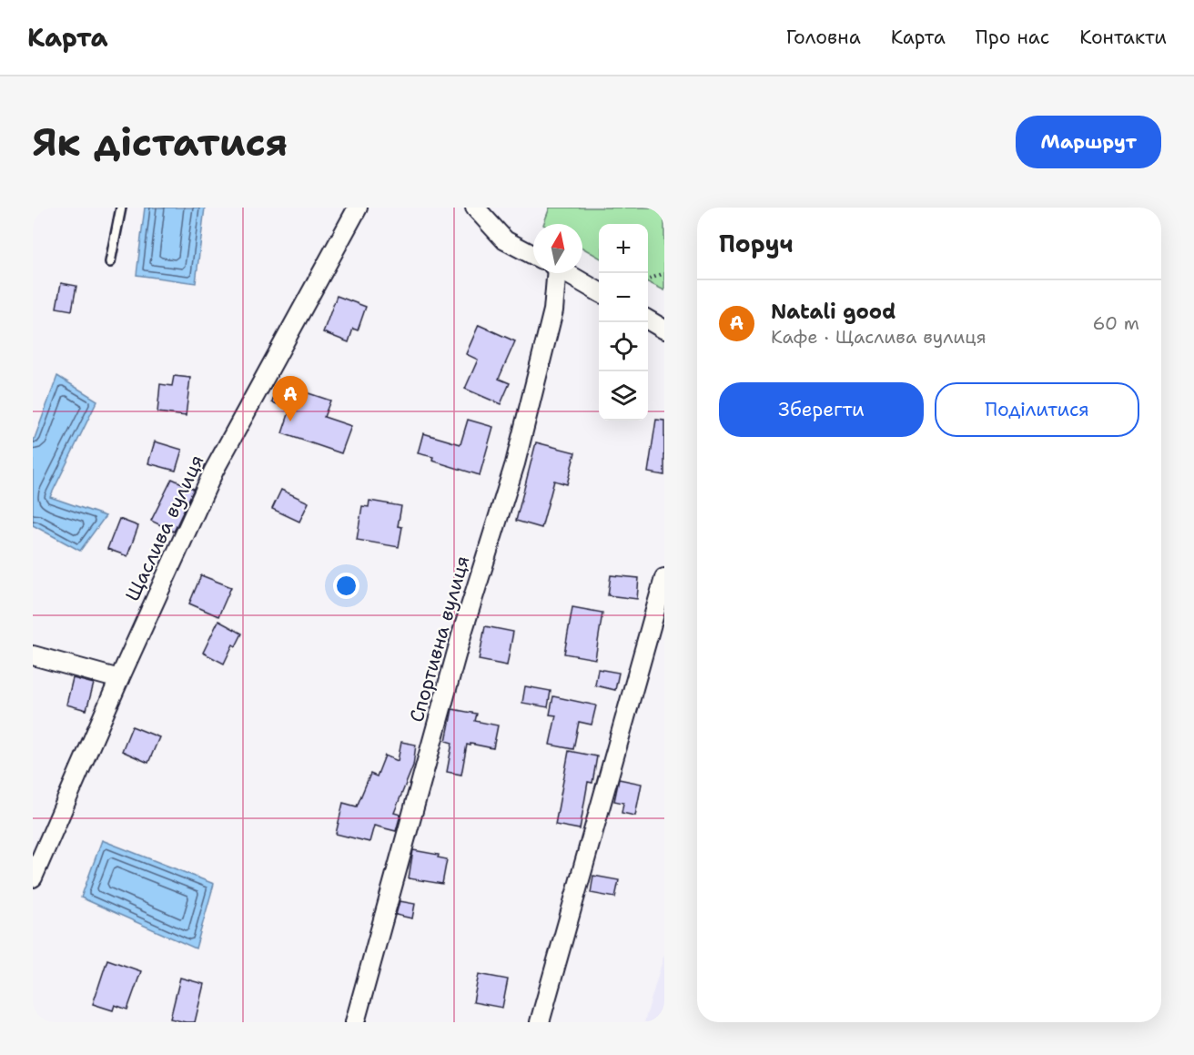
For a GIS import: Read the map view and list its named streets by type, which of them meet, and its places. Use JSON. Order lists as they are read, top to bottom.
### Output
{
  "streets": {
    "street": ["Щаслива вулиця", "Спортивна вулиця"]
  },
  "north": "top",
  "page": {
    "header": "Карта",
    "nav": [
      "Головна",
      "Карта",
      "Про нас",
      "Контакти"
    ],
    "buttons": [
      "Маршрут",
      ["Зберегти", "Поділитися"]
    ],
    "title": "Як дістатися",
    "heading": "Поруч",
    "map_buttons": ["+", "−"],
    "list": [
      {
        "mark": "A",
        "name": "Natali good",
        "note": "Кафе · Щаслива вулиця",
        "value": "60 m"
      }
    ],
    "pins": "A"
  }
}
